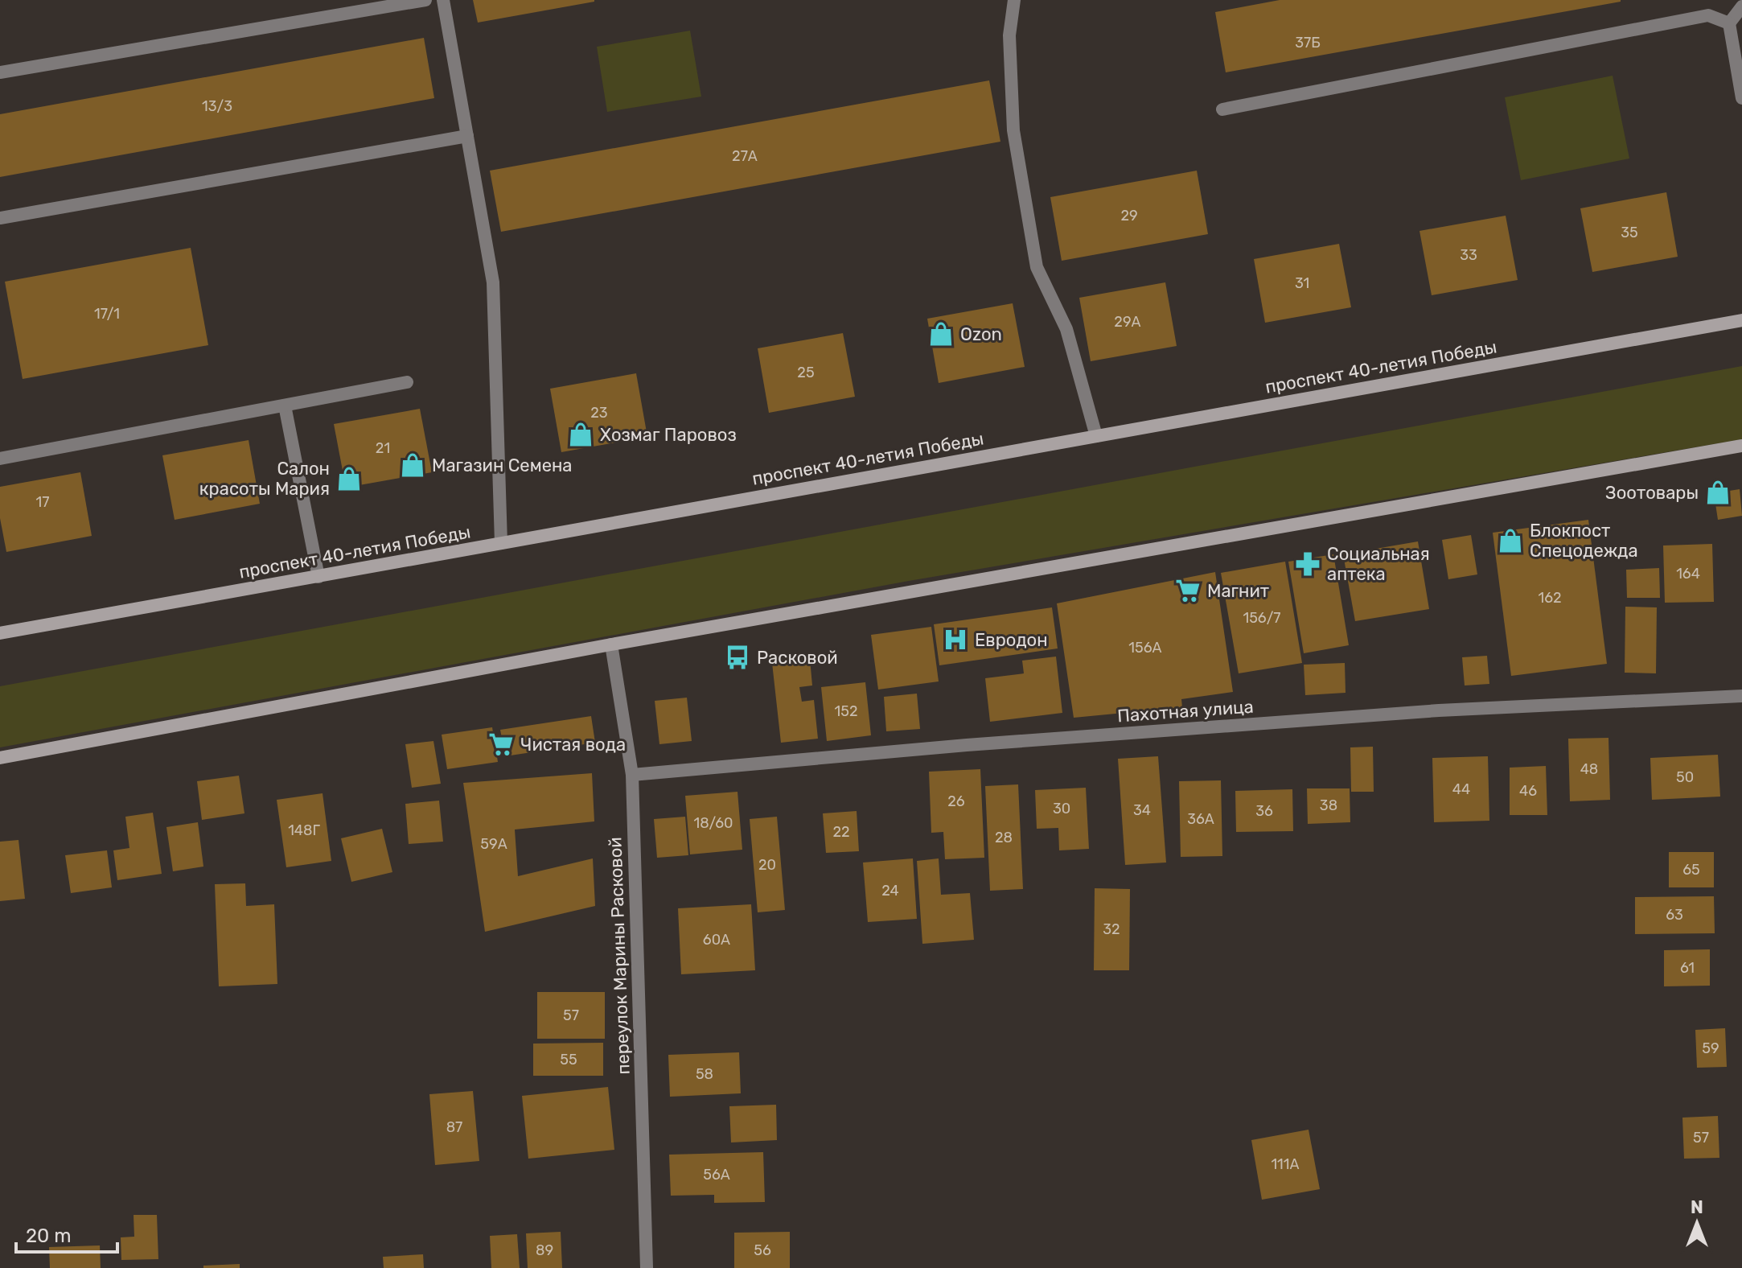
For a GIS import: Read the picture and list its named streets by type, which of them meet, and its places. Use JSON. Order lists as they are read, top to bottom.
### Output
{
  "streets": {
    "main road": ["проспект 40-летия Победы"],
    "street": ["Пахотная улица", "переулок Марины Расковой"]
  },
  "crossings": [
    ["Пахотная улица", "переулок Марины Расковой"]
  ],
  "places": {
    "shop": [
      "Ozon",
      "Хозмаг Паровоз",
      "Магазин Семена",
      "Салон красоты Мария",
      "Зоотовары",
      "Блокпост Спецодежда"
    ],
    "pharmacy": ["Социальная аптека"],
    "supermarket": ["Магнит", "Чистая вода"],
    "hospital": ["Евродон"],
    "bus stop": ["Расковой"]
  },
  "house_numbers": [
    "37Б",
    "13/3",
    "27А",
    "29",
    "35",
    "33",
    "31",
    "17/1",
    "29А",
    "25",
    "23",
    "21",
    "17",
    "164",
    "162",
    "156/7",
    "156А",
    "152",
    "48",
    "50",
    "44",
    "46",
    "26",
    "38",
    "30",
    "34",
    "36",
    "36А",
    "18/60",
    "148Г",
    "22",
    "28",
    "59А",
    "20",
    "65",
    "24",
    "63",
    "32",
    "60А",
    "61",
    "57",
    "59",
    "55",
    "58",
    "87",
    "57",
    "111А",
    "56А",
    "89",
    "56"
  ],
  "scale_bar": "20 m",
  "north": "top"
}
